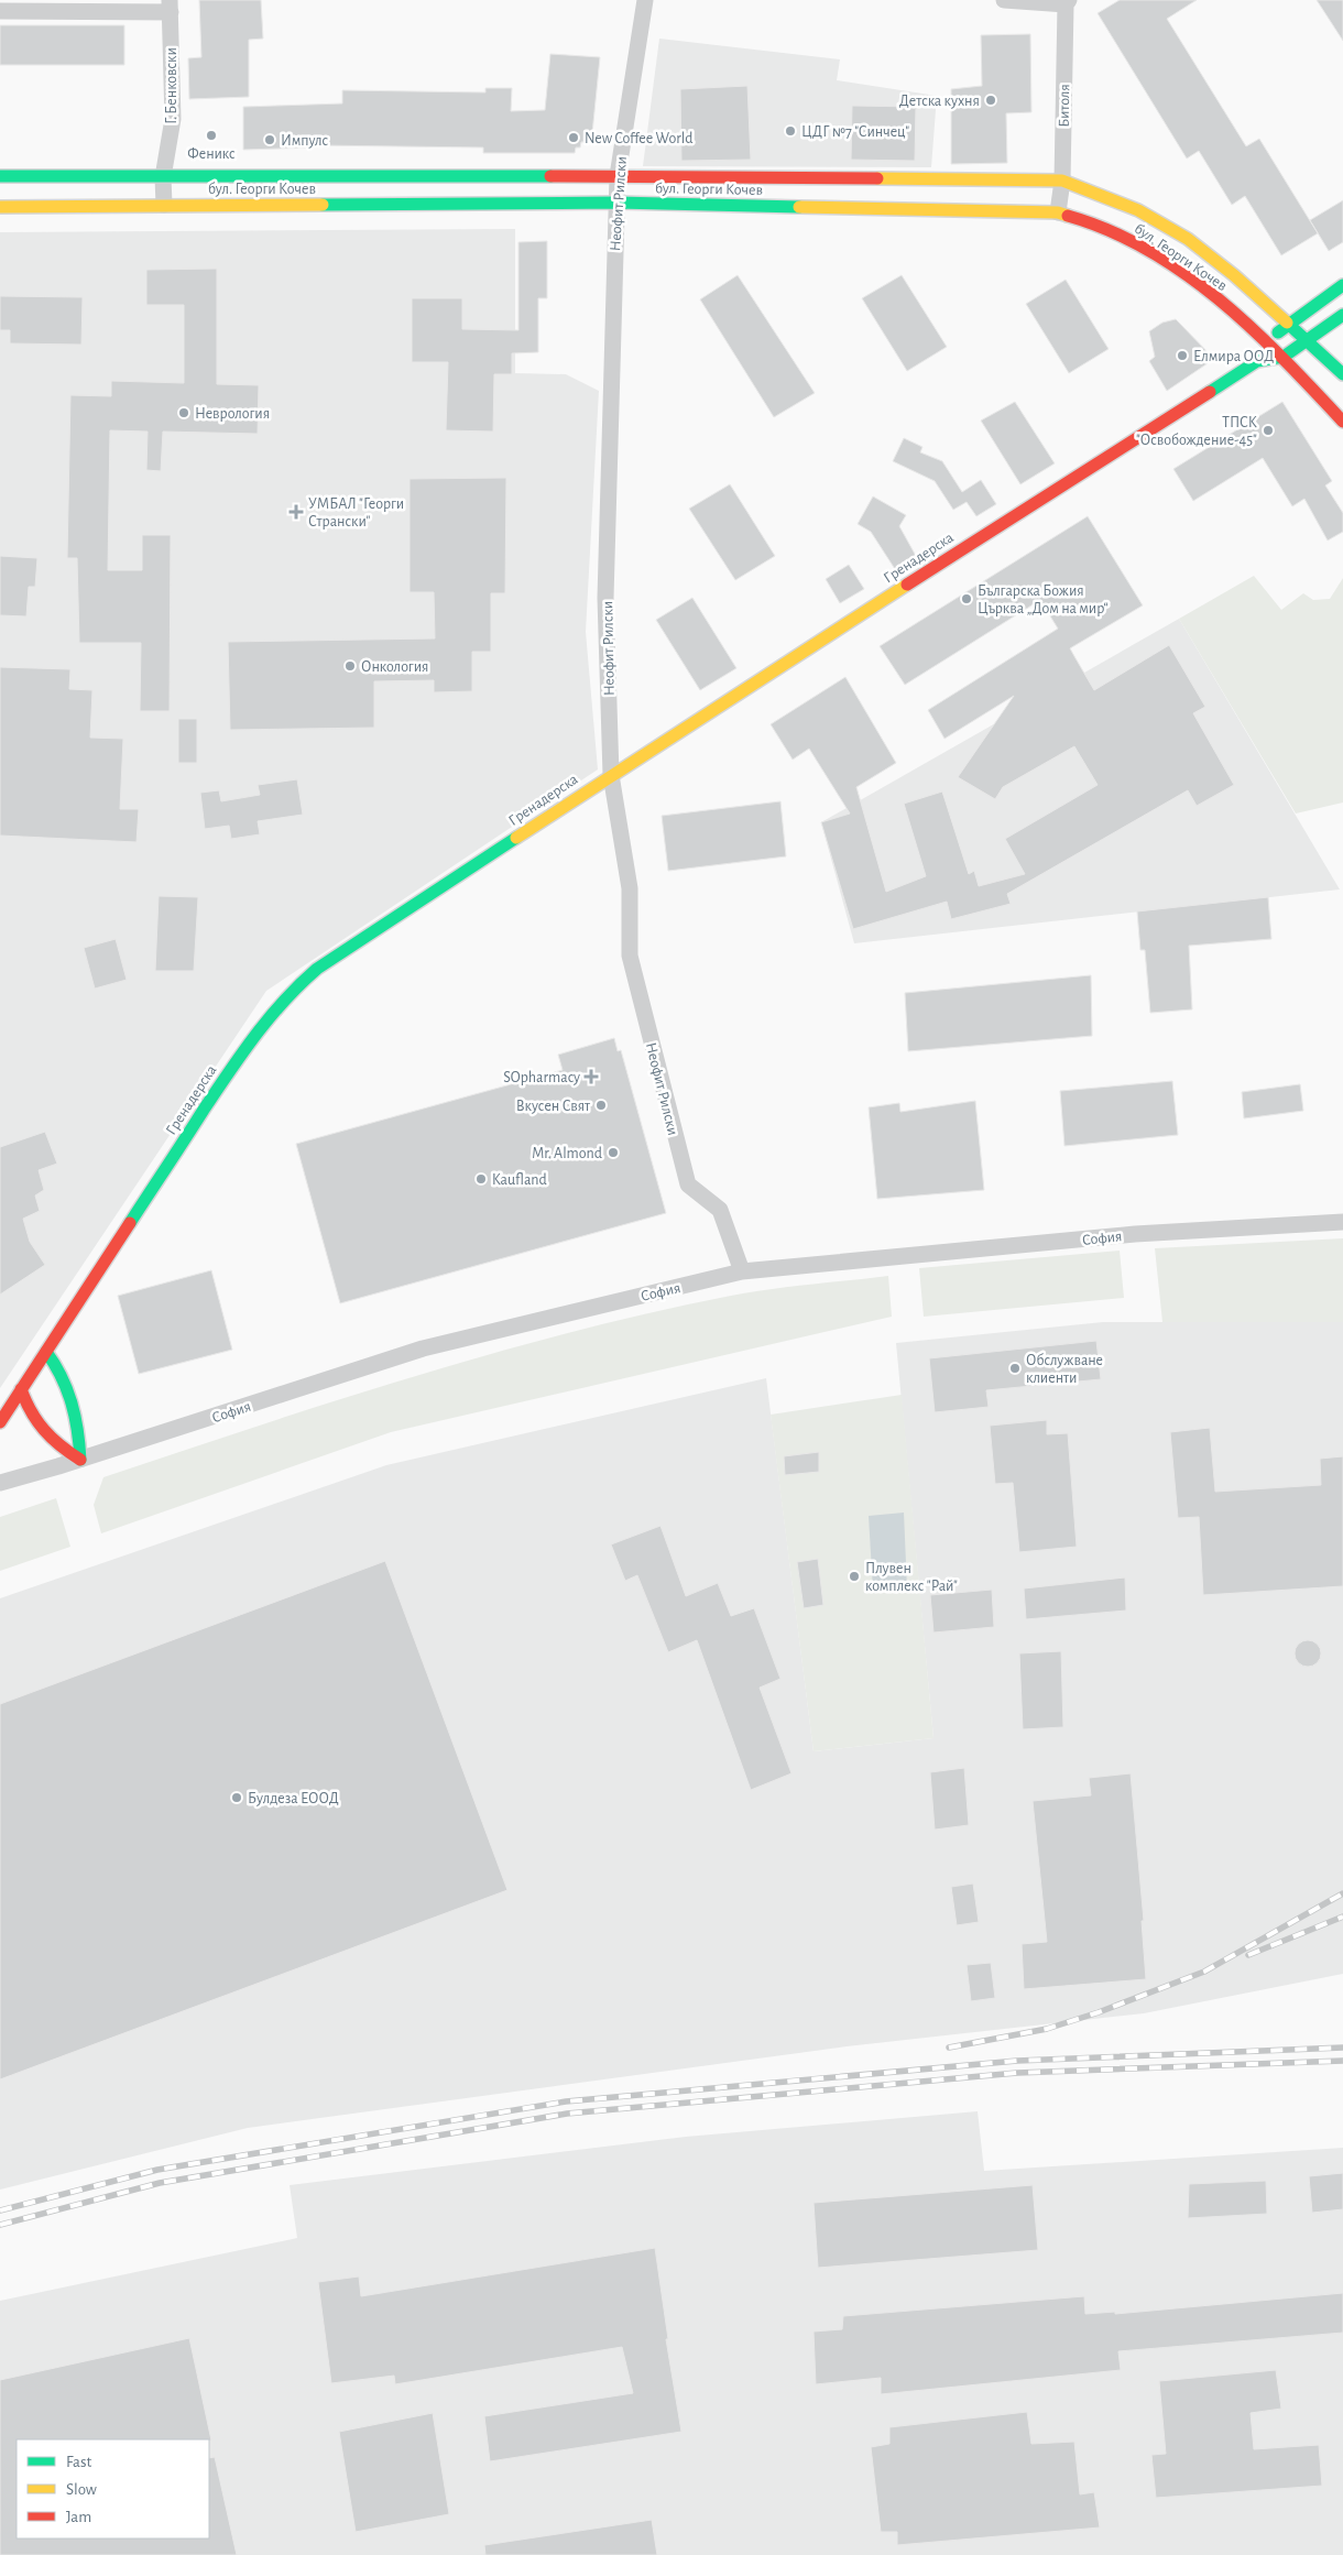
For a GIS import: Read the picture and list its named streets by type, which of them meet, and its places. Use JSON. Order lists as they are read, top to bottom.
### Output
{
  "streets": {
    "main road": ["бул. Георги Кочев", "Гренадерска"],
    "street": [
      "Г. Бенковски",
      "Битоля",
      "Неофит Рилски",
      "София"
    ]
  },
  "crossings": [
    ["Г. Бенковски", "бул. Георги Кочев"],
    ["Битоля", "бул. Георги Кочев"],
    ["бул. Георги Кочев", "Неофит Рилски"],
    ["бул. Георги Кочев", "Гренадерска"],
    ["Неофит Рилски", "Гренадерска"],
    ["Неофит Рилски", "София"]
  ],
  "places": {
    "other": [
      "Детска кухня",
      "ЦДГ №7 \"Синчец\"",
      "Феникс",
      "New Coffee World",
      "Импулс",
      "Елмира ООД",
      "Неврология",
      "ТПСК \"Освобождение-45\"",
      "Българска Божия Църква „Дом на мир“",
      "Онкология",
      "Вкусен Свят",
      "Mr. Almond",
      "Kaufland",
      "Обслужване клиенти",
      "Плувен комплекс \"Рай\"",
      "Булдеза ЕООД"
    ],
    "health": ["УМБАЛ \"Георги Странски\"", "SOpharmacy"]
  },
  "legend": ["Fast", "Slow", "Jam"]
}
